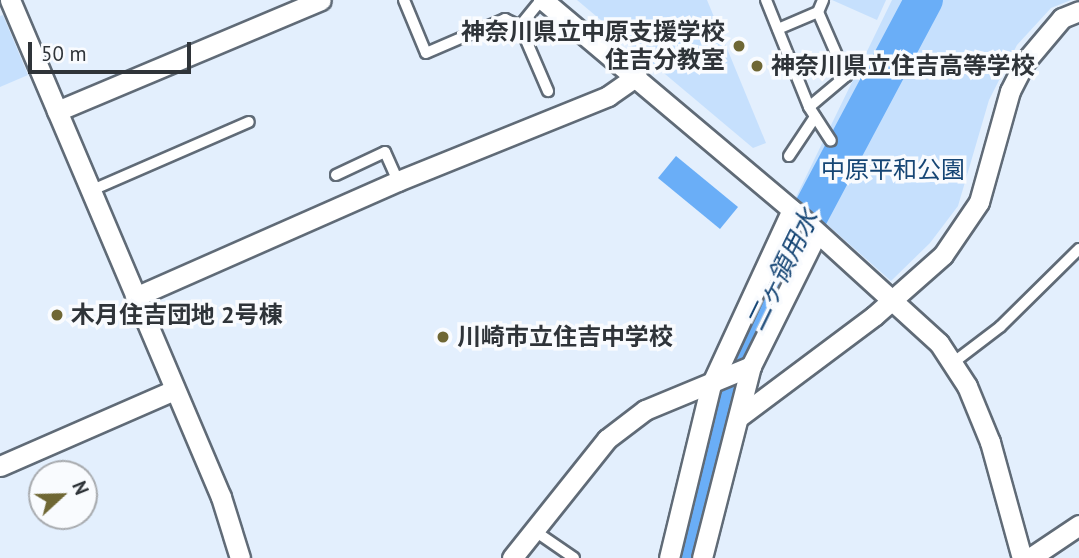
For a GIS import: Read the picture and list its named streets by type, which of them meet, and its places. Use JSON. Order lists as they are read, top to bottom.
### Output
{
  "water": ["二ヶ領用水"],
  "parks": ["中原平和公園"],
  "places": [
    "神奈川県立中原支援学校 住吉分教室",
    "神奈川県立住吉高等学校",
    "木月住吉団地 2号棟",
    "川崎市立住吉中学校"
  ],
  "scale_bar": "50 m",
  "north": "right"
}
